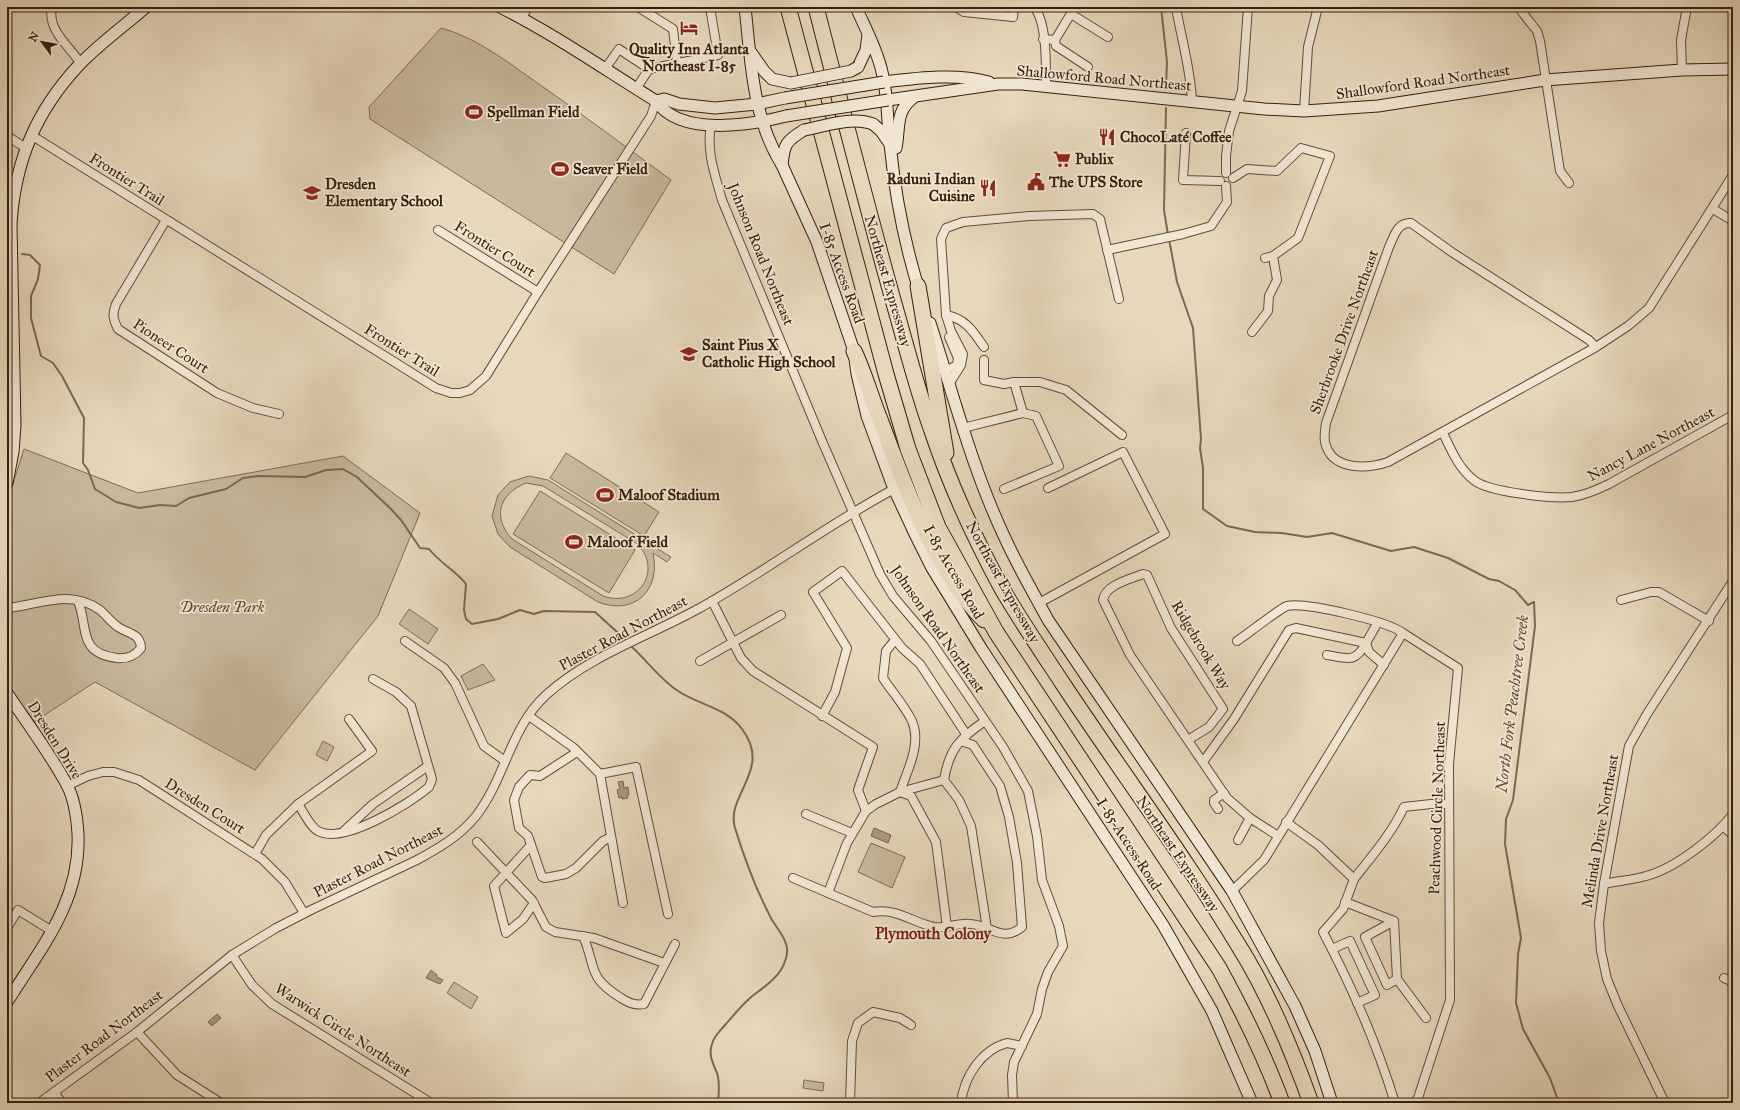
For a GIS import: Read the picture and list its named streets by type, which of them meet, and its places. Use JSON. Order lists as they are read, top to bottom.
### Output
{
  "streets": {
    "highway": ["Northeast Expressway"],
    "main road": ["Shallowford Road Northeast", "I-85 Access Road", "Dresden Drive"],
    "street": [
      "Frontier Trail",
      "Frontier Court",
      "Johnson Road Northeast",
      "Sherbrooke Drive Northeast",
      "Pioneer Court",
      "Nancy Lane Northeast",
      "Plaster Road Northeast",
      "Ridgebrook Way",
      "Dresden Court",
      "Peachwood Circle Northeast",
      "Melinda Drive Northeast",
      "Warwick Circle Northeast"
    ]
  },
  "crossings": [
    ["Shallowford Road Northeast", "Frontier Trail"],
    ["Shallowford Road Northeast", "Johnson Road Northeast"],
    ["Shallowford Road Northeast", "I-85 Access Road"],
    ["Frontier Trail", "Frontier Court"],
    ["Frontier Trail", "Pioneer Court"],
    ["Johnson Road Northeast", "Plaster Road Northeast"],
    ["I-85 Access Road", "Plaster Road Northeast"],
    ["Sherbrooke Drive Northeast", "Nancy Lane Northeast"],
    ["Plaster Road Northeast", "Dresden Court"],
    ["Plaster Road Northeast", "Warwick Circle Northeast"],
    ["Dresden Drive", "Dresden Court"]
  ],
  "districts": ["Plymouth Colony"],
  "water": ["North Fork Peachtree Creek"],
  "parks": ["Dresden Park"],
  "places": {
    "hotel": ["Quality Inn Atlanta Northeast I-85"],
    "sports": [
      "Spellman Field",
      "Seaver Field",
      "Maloof Stadium",
      "Maloof Field"
    ],
    "restaurant": ["ChocoLaté Coffee", "Raduni Indian Cuisine"],
    "supermarket": ["Publix"],
    "public building": ["The UPS Store"],
    "school or university": ["Dresden Elementary School", "Saint Pius X Catholic High School"]
  },
  "north": "top left"
}
